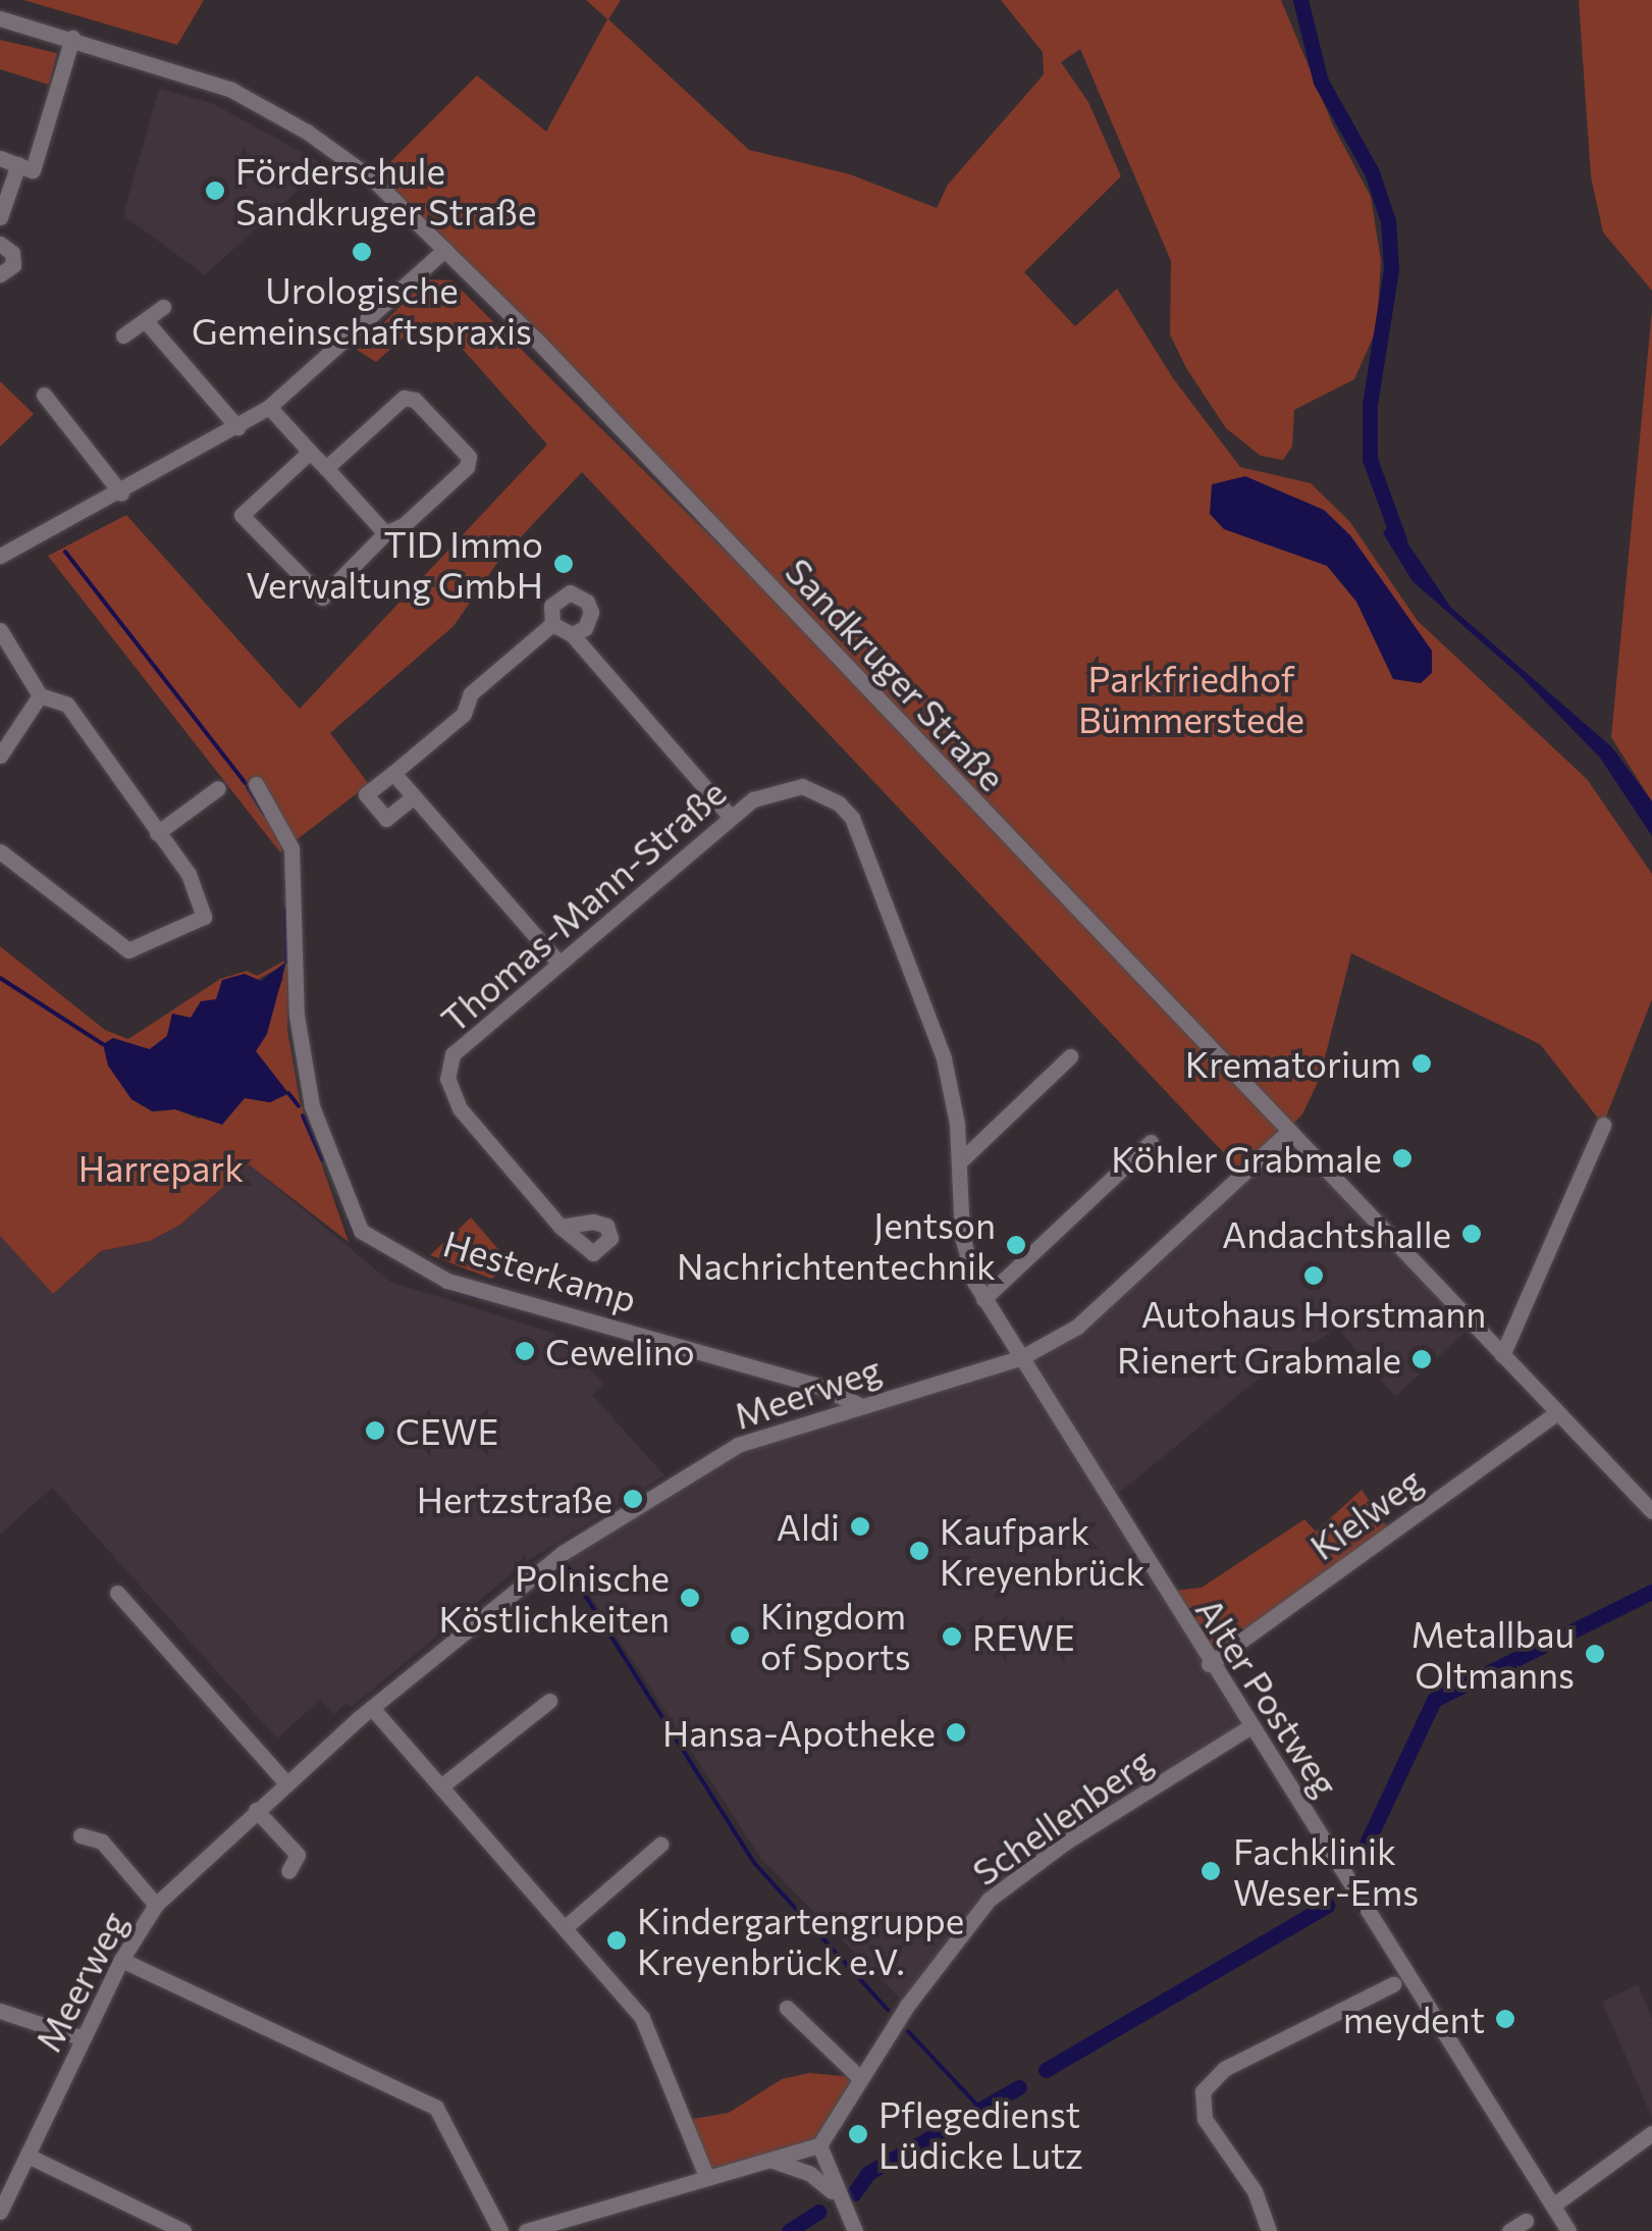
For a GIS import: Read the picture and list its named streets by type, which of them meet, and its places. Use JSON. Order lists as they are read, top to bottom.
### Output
{
  "streets": {
    "street": [
      "Sandkruger Straße",
      "Thomas-Mann-Straße",
      "Hesterkamp",
      "Meerweg",
      "Kielweg",
      "Alter Postweg",
      "Schellenberg"
    ]
  },
  "crossings": [
    ["Sandkruger Straße", "Meerweg"],
    ["Sandkruger Straße", "Kielweg"],
    ["Thomas-Mann-Straße", "Alter Postweg"],
    ["Hesterkamp", "Meerweg"],
    ["Meerweg", "Alter Postweg"],
    ["Kielweg", "Alter Postweg"],
    ["Alter Postweg", "Schellenberg"]
  ],
  "parks": ["Parkfriedhof Bümmerstede", "Harrepark"],
  "places": [
    "Förderschule Sandkruger Straße",
    "Urologische Gemeinschaftspraxis",
    "TID Immo Verwaltung GmbH",
    "Krematorium",
    "Köhler Grabmale",
    "Andachtshalle",
    "Jentson Nachrichtentechnik",
    "Autohaus Horstmann",
    "Cewelino",
    "Rienert Grabmale",
    "CEWE",
    "Hertzstraße",
    "Aldi",
    "Kaufpark Kreyenbrück",
    "Polnische Köstlichkeiten",
    "Kingdom of Sports",
    "REWE",
    "Metallbau Oltmanns",
    "Hansa-Apotheke",
    "Fachklinik Weser-Ems",
    "Kindergartengruppe Kreyenbrück e.V.",
    "meydent",
    "Pflegedienst Lüdicke Lutz"
  ]
}
